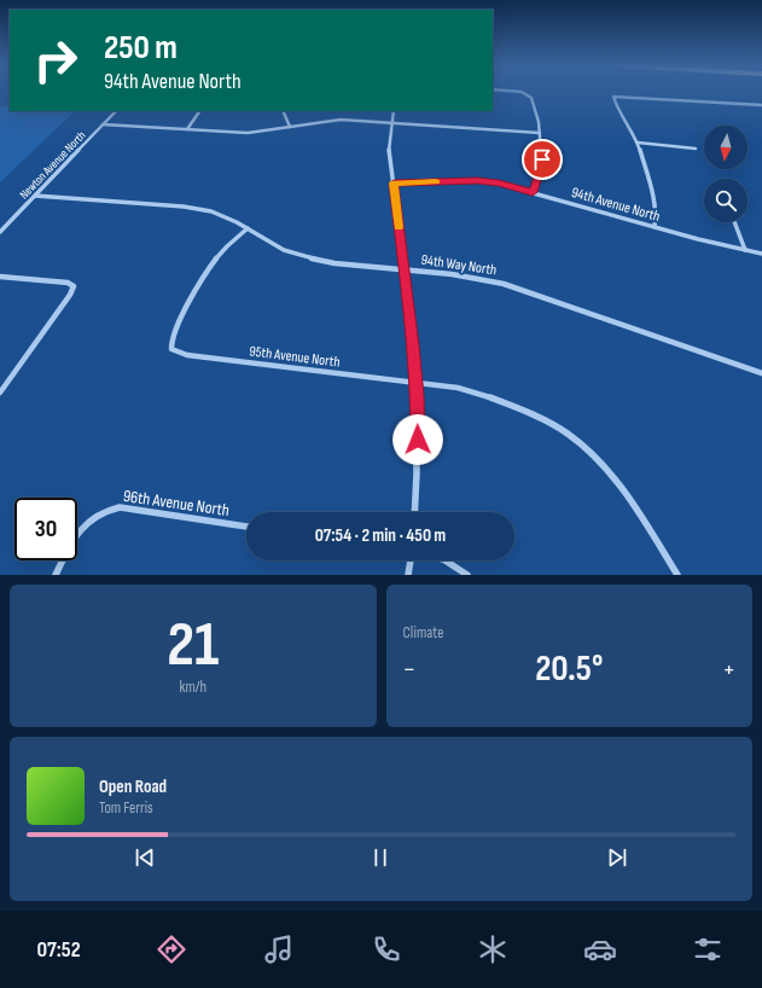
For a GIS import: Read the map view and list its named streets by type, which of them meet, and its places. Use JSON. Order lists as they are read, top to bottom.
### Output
{
  "streets": {
    "street": [
      "Newton Avenue North",
      "94th Avenue North",
      "94th Way North",
      "95th Avenue North",
      "96th Avenue North"
    ]
  },
  "crossings": [
    ["Newton Avenue North", "94th Way North"],
    ["94th Way North", "95th Avenue North"]
  ],
  "north": "bottom",
  "page": {
    "turn": ["250 m", "94th Avenue North"],
    "limit": "30",
    "trip": "07:54 · 2 min · 450 m",
    "tile": [
      ["21", "km/h"],
      "Climate"
    ],
    "heat": ["−", "20.5°", "+"],
    "song": ["Open Road", "Tom Ferris"],
    "tabs": "07:52"
  }
}
